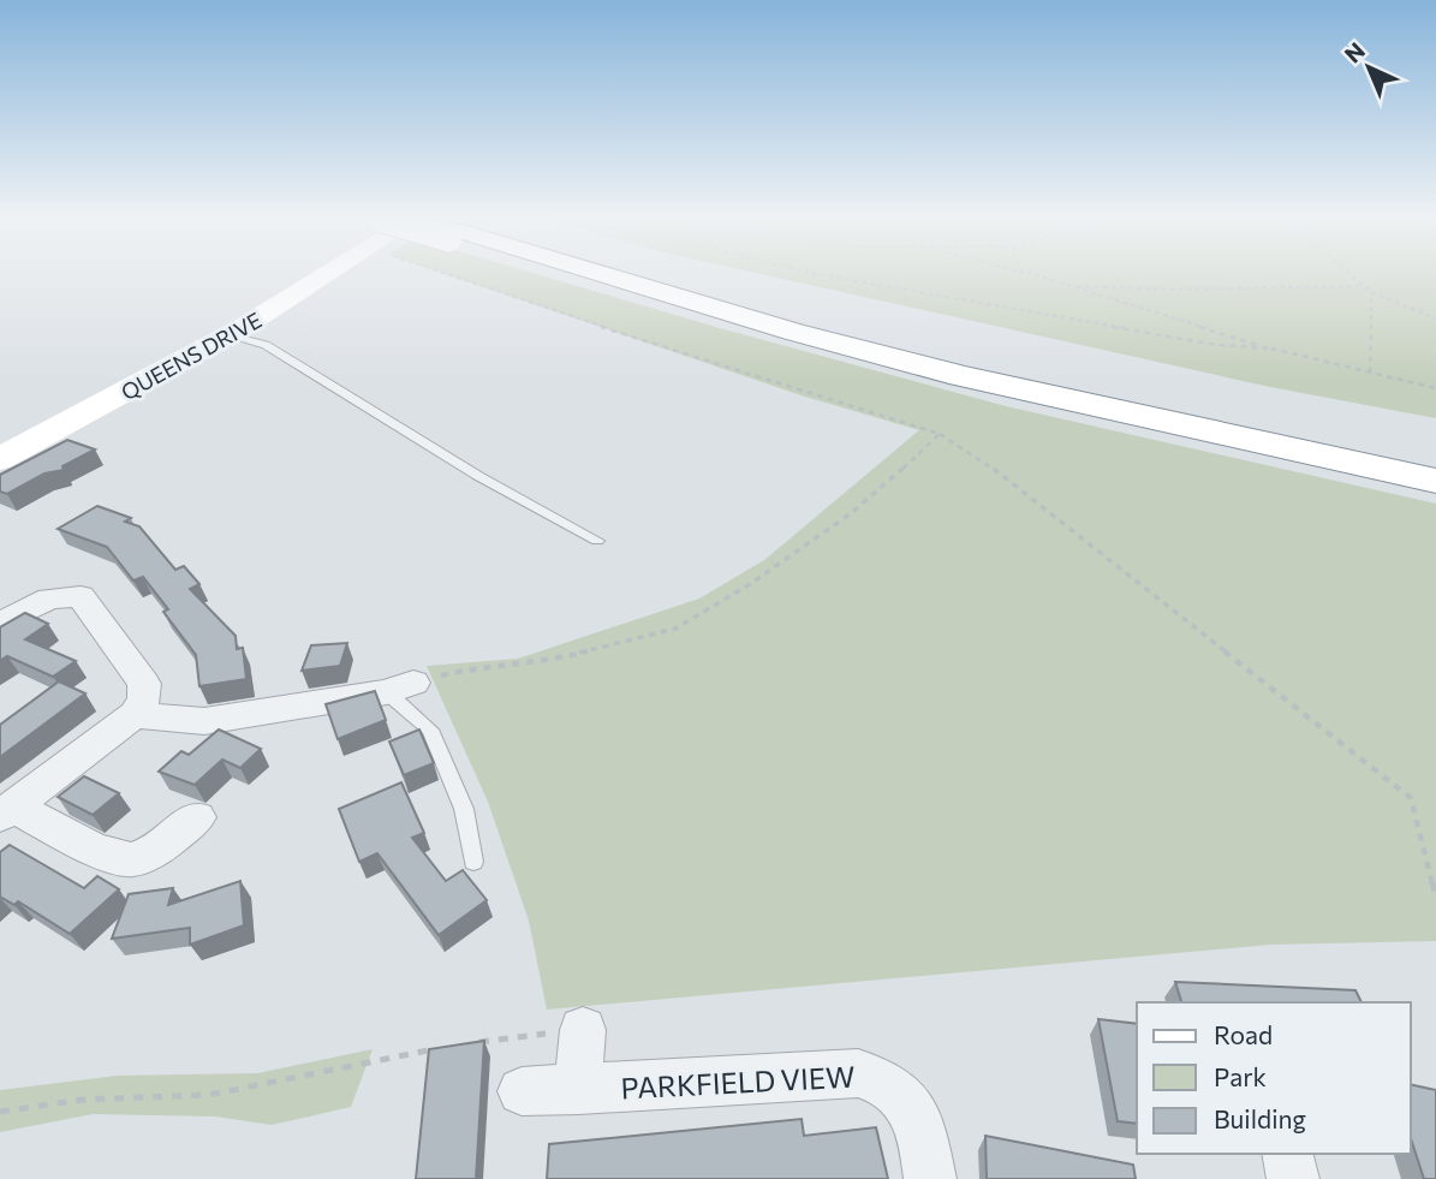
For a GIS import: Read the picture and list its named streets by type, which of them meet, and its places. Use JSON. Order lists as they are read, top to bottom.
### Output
{
  "streets": {
    "street": ["QUEENS DRIVE", "PARKFIELD VIEW"]
  },
  "legend": ["Road", "Park", "Building"],
  "north": "top left"
}
